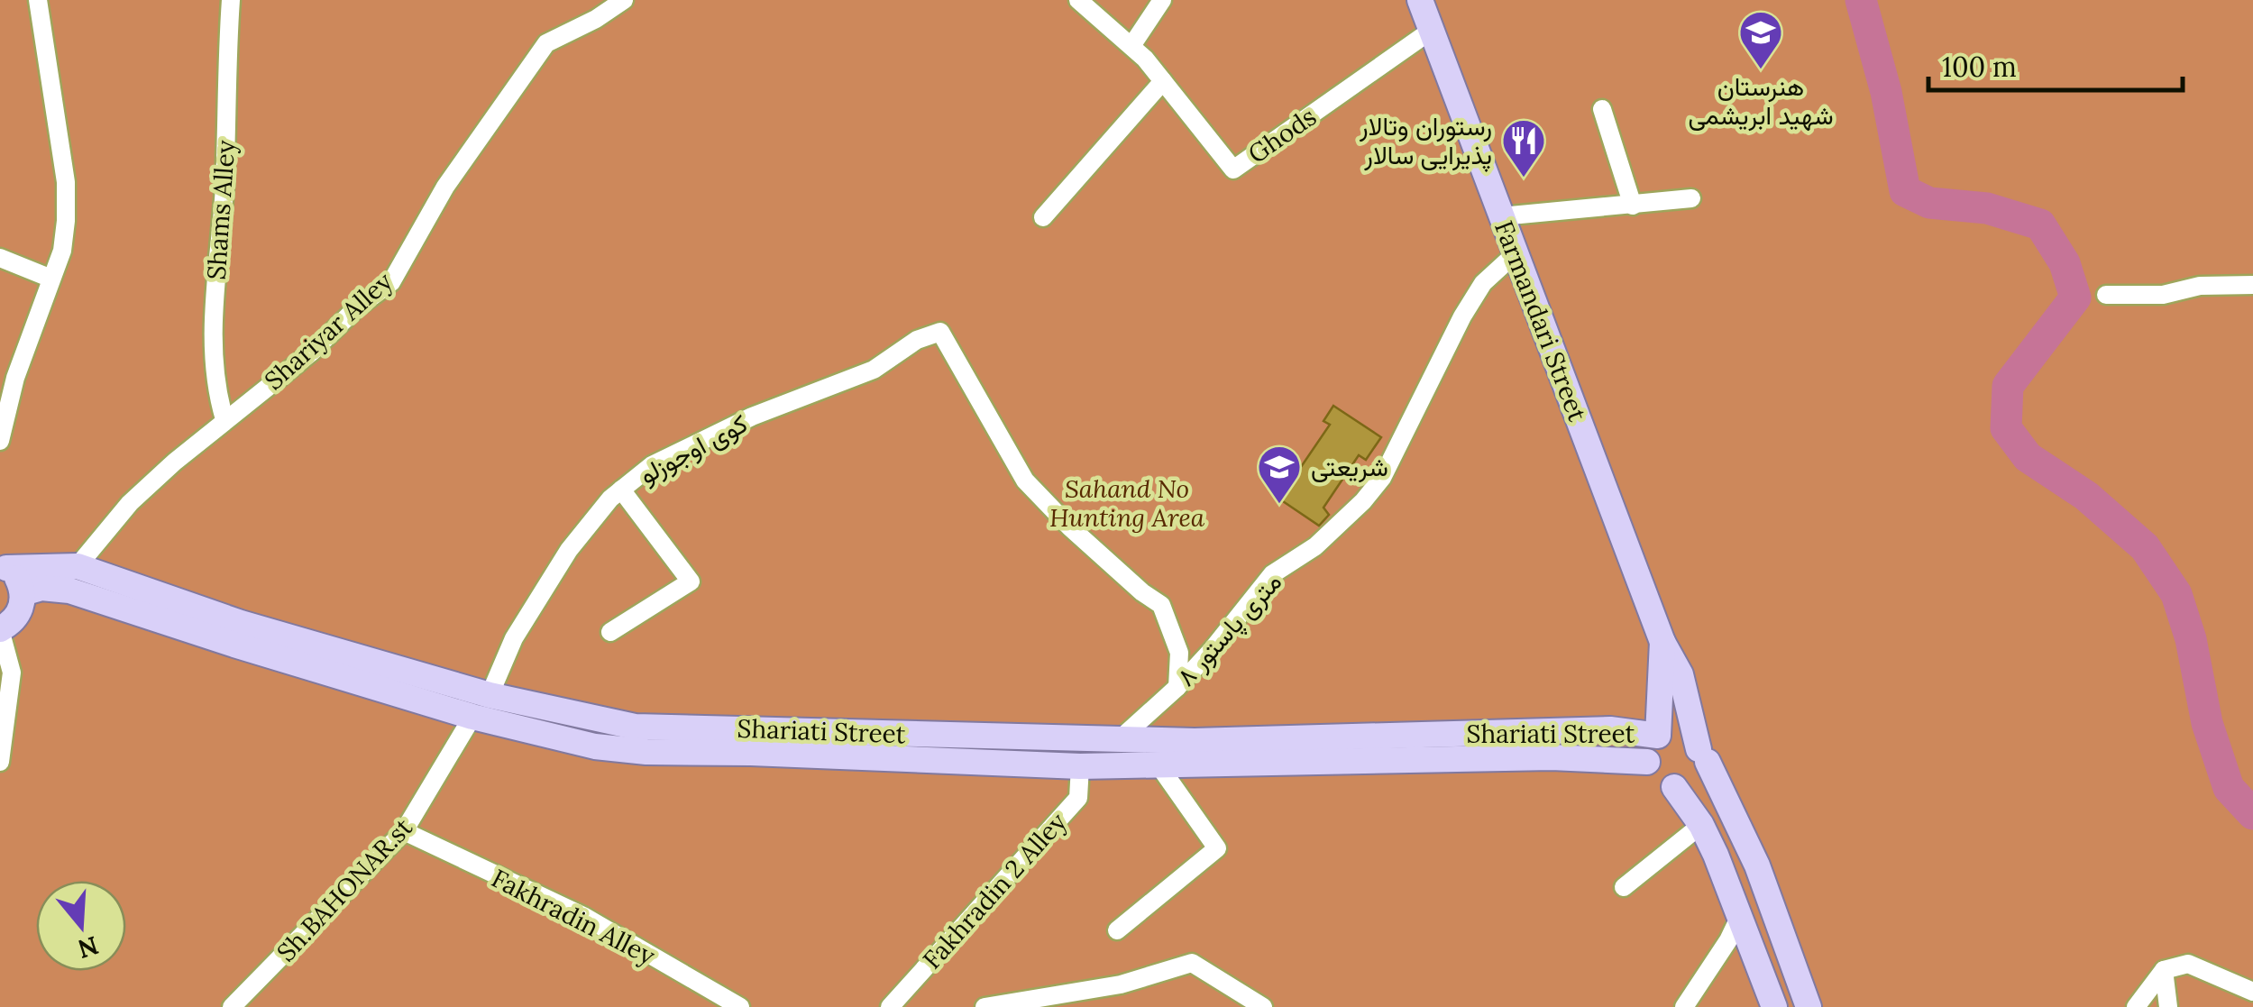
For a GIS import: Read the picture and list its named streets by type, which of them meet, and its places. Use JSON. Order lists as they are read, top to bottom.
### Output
{
  "streets": {
    "main road": ["Farmandari Street", "Shariati Street"],
    "street": [
      "Ghods",
      "Shams Alley",
      "Shariyar Alley",
      "کوی اوجوزلو",
      "۸ متری پاستور",
      "Sh.BAHONAR.st",
      "Fakhradin 2 Alley",
      "Fakhradin Alley"
    ]
  },
  "crossings": [
    ["Ghods", "Farmandari Street"],
    ["Shams Alley", "Shariyar Alley"],
    ["Farmandari Street", "۸ متری پاستور"],
    ["Farmandari Street", "Shariati Street"],
    ["Shariyar Alley", "Shariati Street"],
    ["کوی اوجوزلو", "۸ متری پاستور"],
    ["کوی اوجوزلو", "Shariati Street"],
    ["۸ متری پاستور", "Shariati Street"],
    ["Shariati Street", "Sh.BAHONAR.st"],
    ["Shariati Street", "Fakhradin 2 Alley"],
    ["Sh.BAHONAR.st", "Fakhradin Alley"]
  ],
  "parks": ["Sahand No Hunting Area"],
  "places": {
    "school or university": ["هنرستان شهید ابریشمی", "شریعتی"],
    "restaurant": ["رستوران وتالار پذیرایی سالار"]
  },
  "scale_bar": "100 m",
  "north": "bottom"
}
